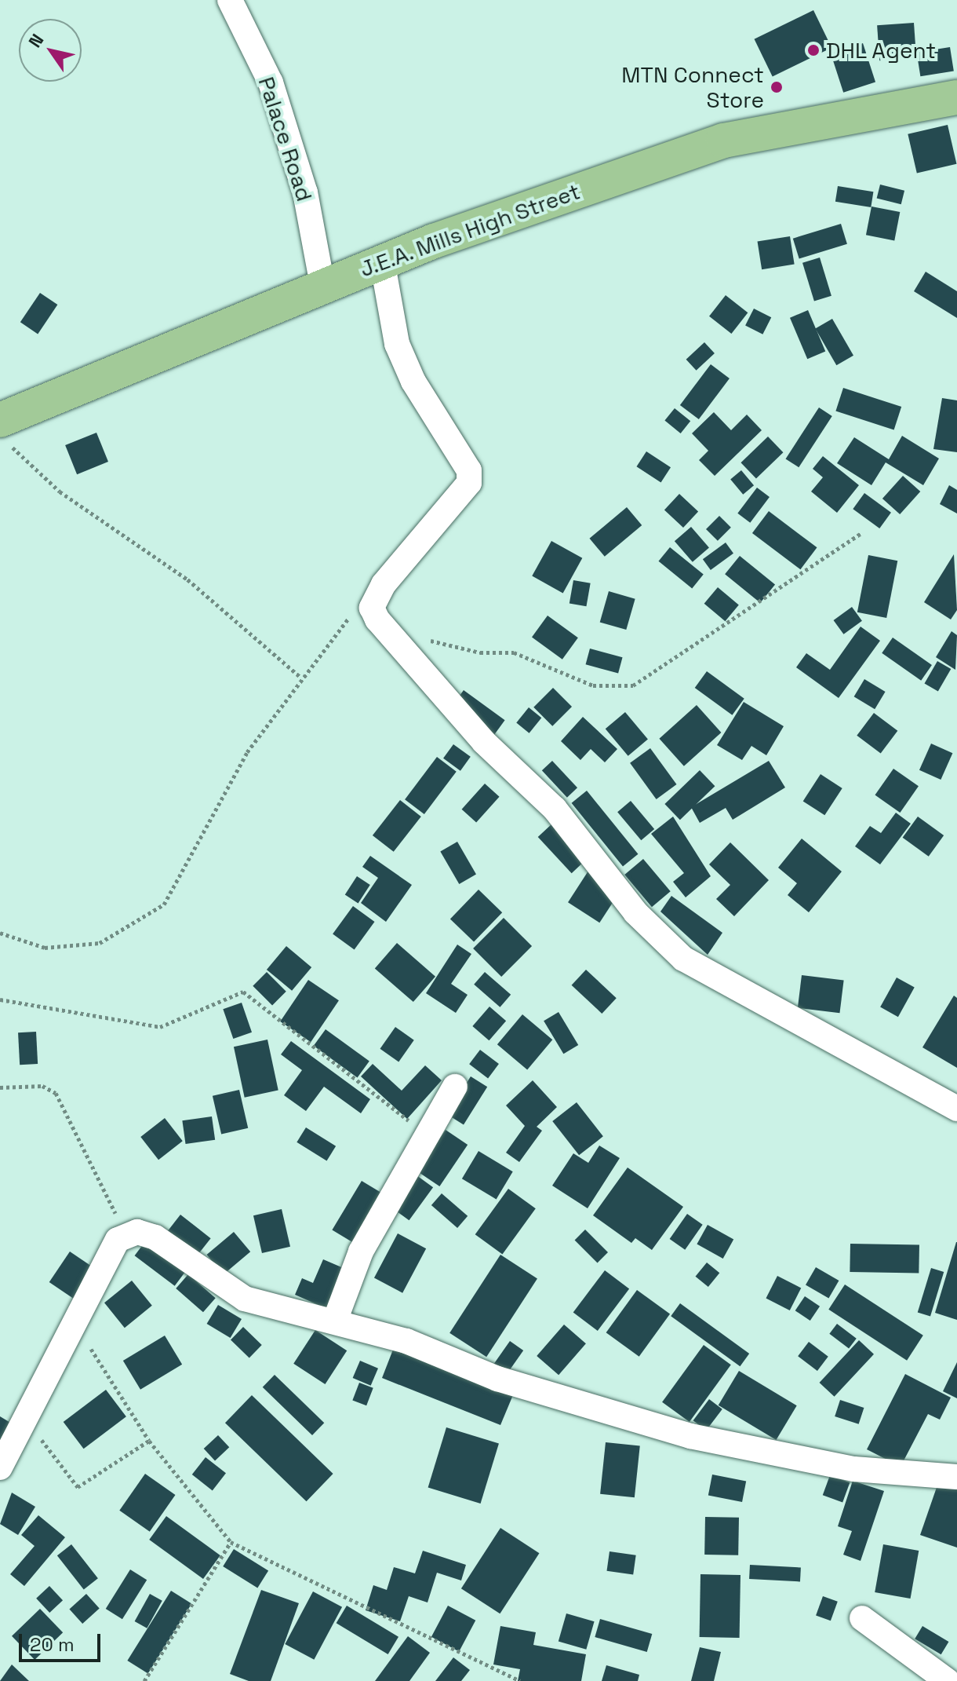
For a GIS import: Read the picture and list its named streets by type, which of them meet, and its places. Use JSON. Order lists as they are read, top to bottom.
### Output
{
  "streets": {
    "highway": ["J.E.A. Mills High Street"],
    "street": ["Palace Road"]
  },
  "crossings": [
    ["Palace Road", "J.E.A. Mills High Street"]
  ],
  "places": ["DHL Agent", "MTN Connect Store"],
  "scale_bar": "20 m",
  "north": "top left"
}
